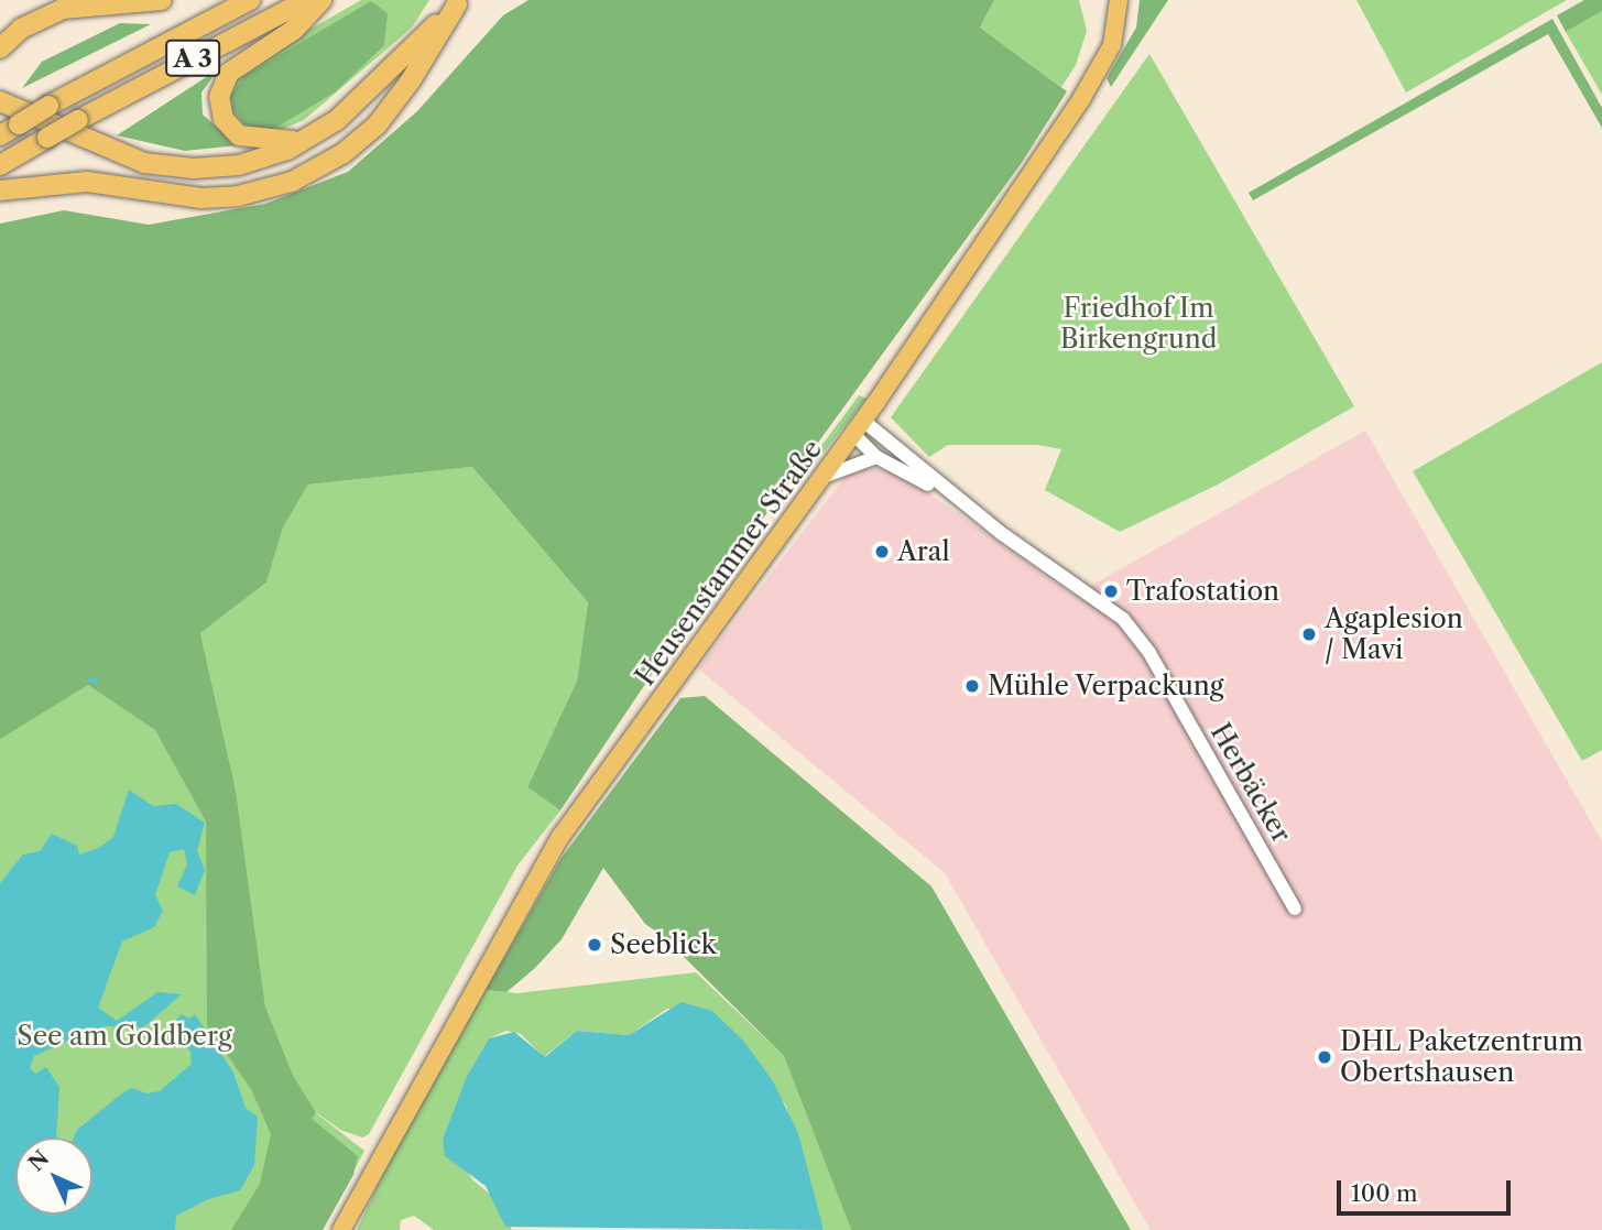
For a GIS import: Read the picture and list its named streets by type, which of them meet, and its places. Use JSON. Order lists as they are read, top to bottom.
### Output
{
  "streets": {
    "highway": ["A 3"],
    "main road": ["Heusenstammer Straße"],
    "street": ["Herbäcker"]
  },
  "parks": ["Friedhof Im Birkengrund", "See am Goldberg"],
  "places": [
    "Aral",
    "Trafostation",
    "Agaplesion / Mavi",
    "Mühle Verpackung",
    "Seeblick",
    "DHL Paketzentrum Obertshausen"
  ],
  "scale_bar": "100 m",
  "north": "top left"
}
